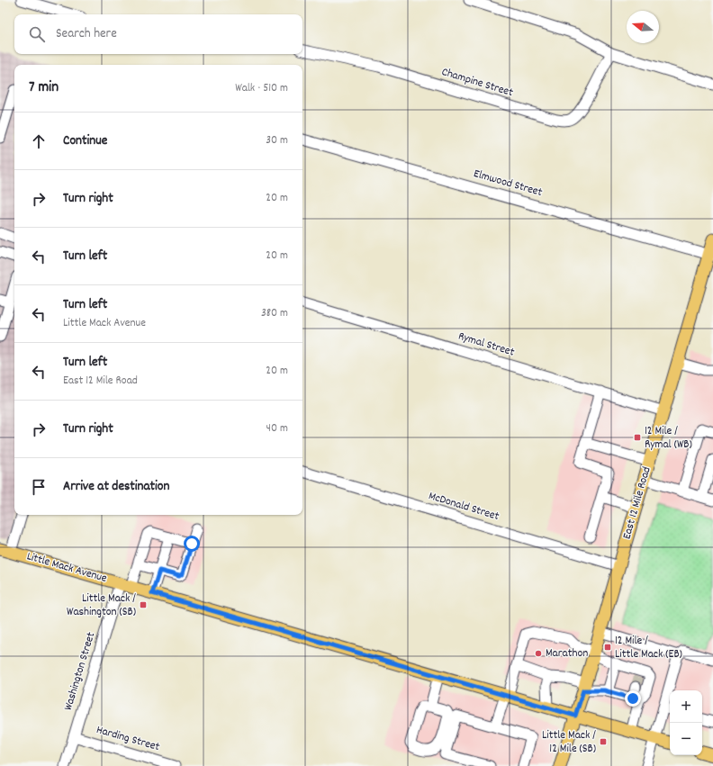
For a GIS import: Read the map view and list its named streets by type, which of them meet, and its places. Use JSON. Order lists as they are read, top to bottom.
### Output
{
  "streets": {
    "main road": ["East 12 Mile Road", "Little Mack Avenue"],
    "street": [
      "Champine Street",
      "Elmwood Street",
      "Rymal Street",
      "McDonald Street",
      "Washington Street",
      "Harding Street"
    ]
  },
  "crossings": [
    ["Elmwood Street", "East 12 Mile Road"],
    ["Rymal Street", "East 12 Mile Road"],
    ["East 12 Mile Road", "McDonald Street"],
    ["East 12 Mile Road", "Little Mack Avenue"],
    ["Little Mack Avenue", "Washington Street"],
    ["Washington Street", "Harding Street"]
  ],
  "places": {
    "transit": [
      "12 Mile / Rymal (WB)",
      "Little Mack / Washington (SB)",
      "12 Mile / Little Mack (EB)",
      "Little Mack / 12 Mile (SB)"
    ],
    "other": ["Marathon"]
  },
  "north": "left",
  "page": {
    "search": "Search here",
    "heading": ["7 min", "Walk · 510 m"],
    "list": [
      ["Continue", "30 m"],
      ["Turn right", "20 m"],
      ["Turn left", "20 m"],
      ["Turn left", "Little Mack Avenue", "380 m"],
      ["Turn left", "East 12 Mile Road", "20 m"],
      ["Turn right", "40 m"],
      "Arrive at destination"
    ],
    "map_buttons": ["+", "−"]
  }
}
